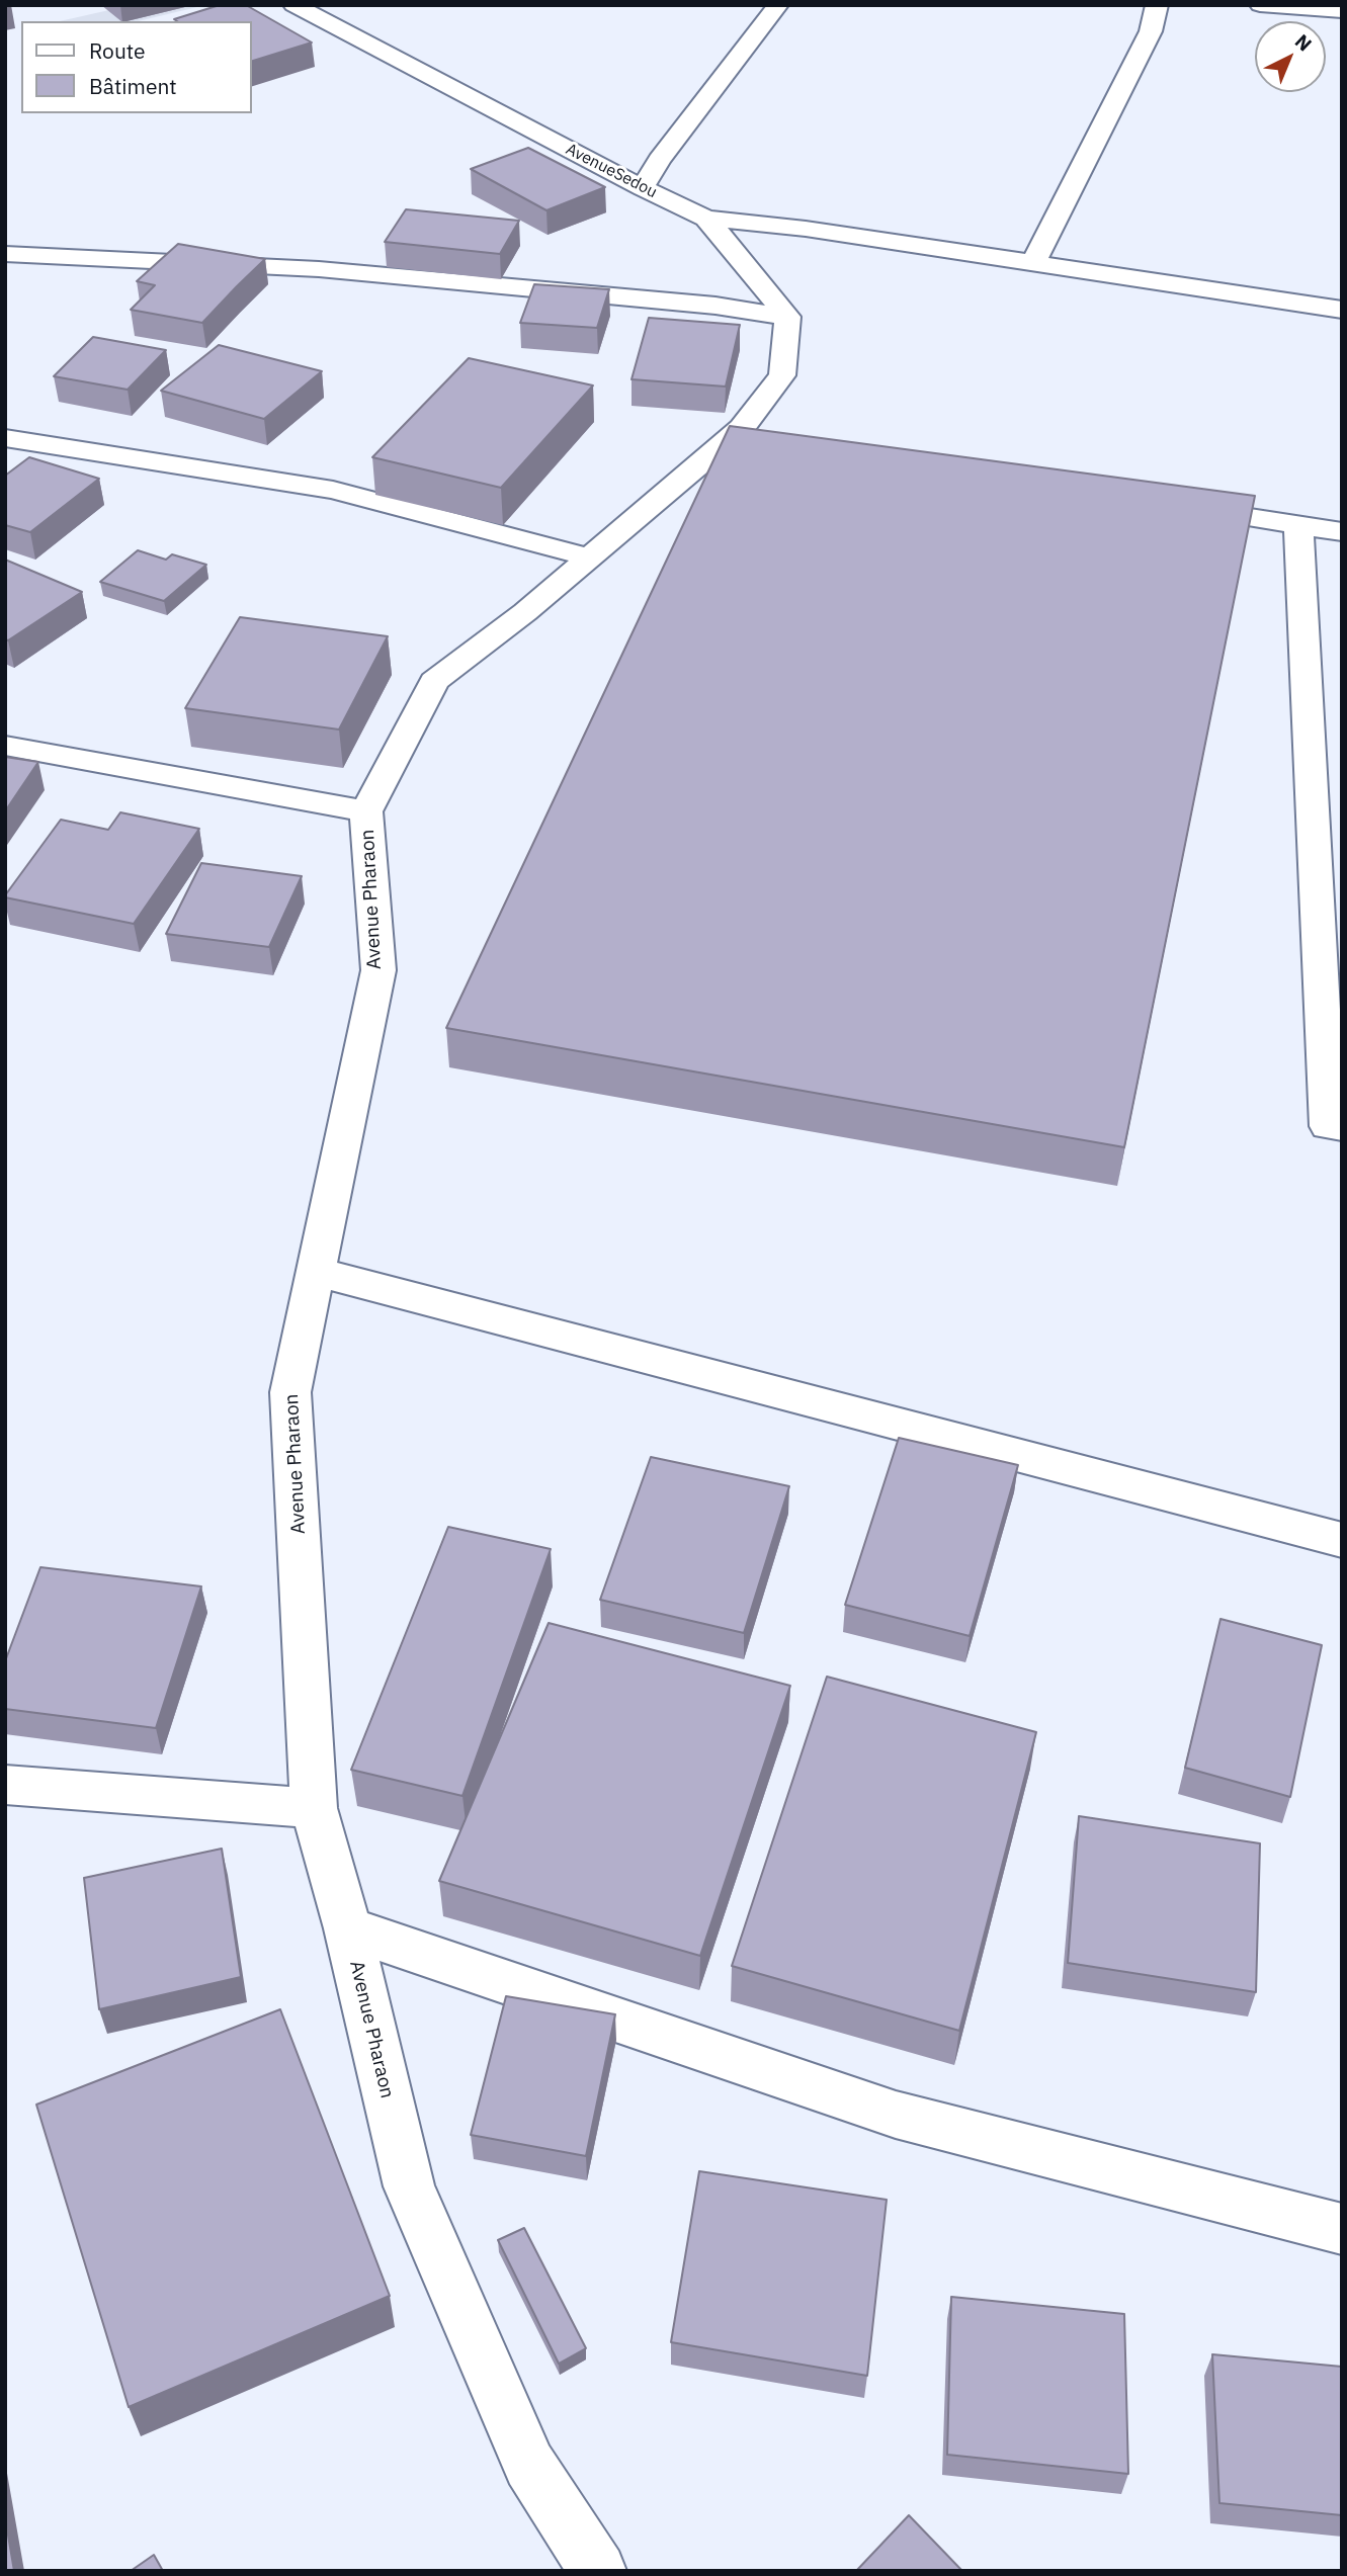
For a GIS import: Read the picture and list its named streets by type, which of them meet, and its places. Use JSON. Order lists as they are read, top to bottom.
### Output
{
  "streets": {
    "street": ["AvenueSedou", "Avenue Pharaon"]
  },
  "crossings": [
    ["AvenueSedou", "Avenue Pharaon"]
  ],
  "legend": ["Route", "Bâtiment"],
  "north": "top right"
}
